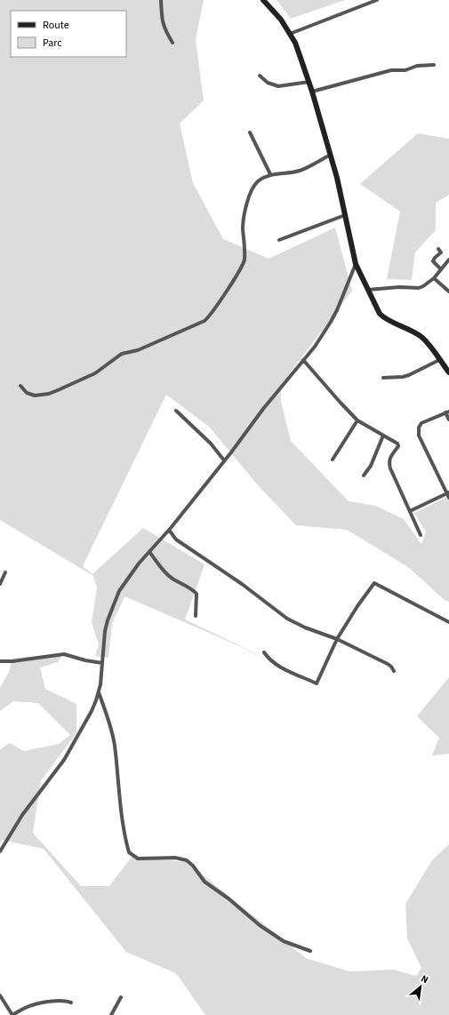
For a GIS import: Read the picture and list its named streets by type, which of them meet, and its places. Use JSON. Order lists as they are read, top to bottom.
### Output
{
  "legend": ["Route", "Parc"],
  "north": "top right"
}
